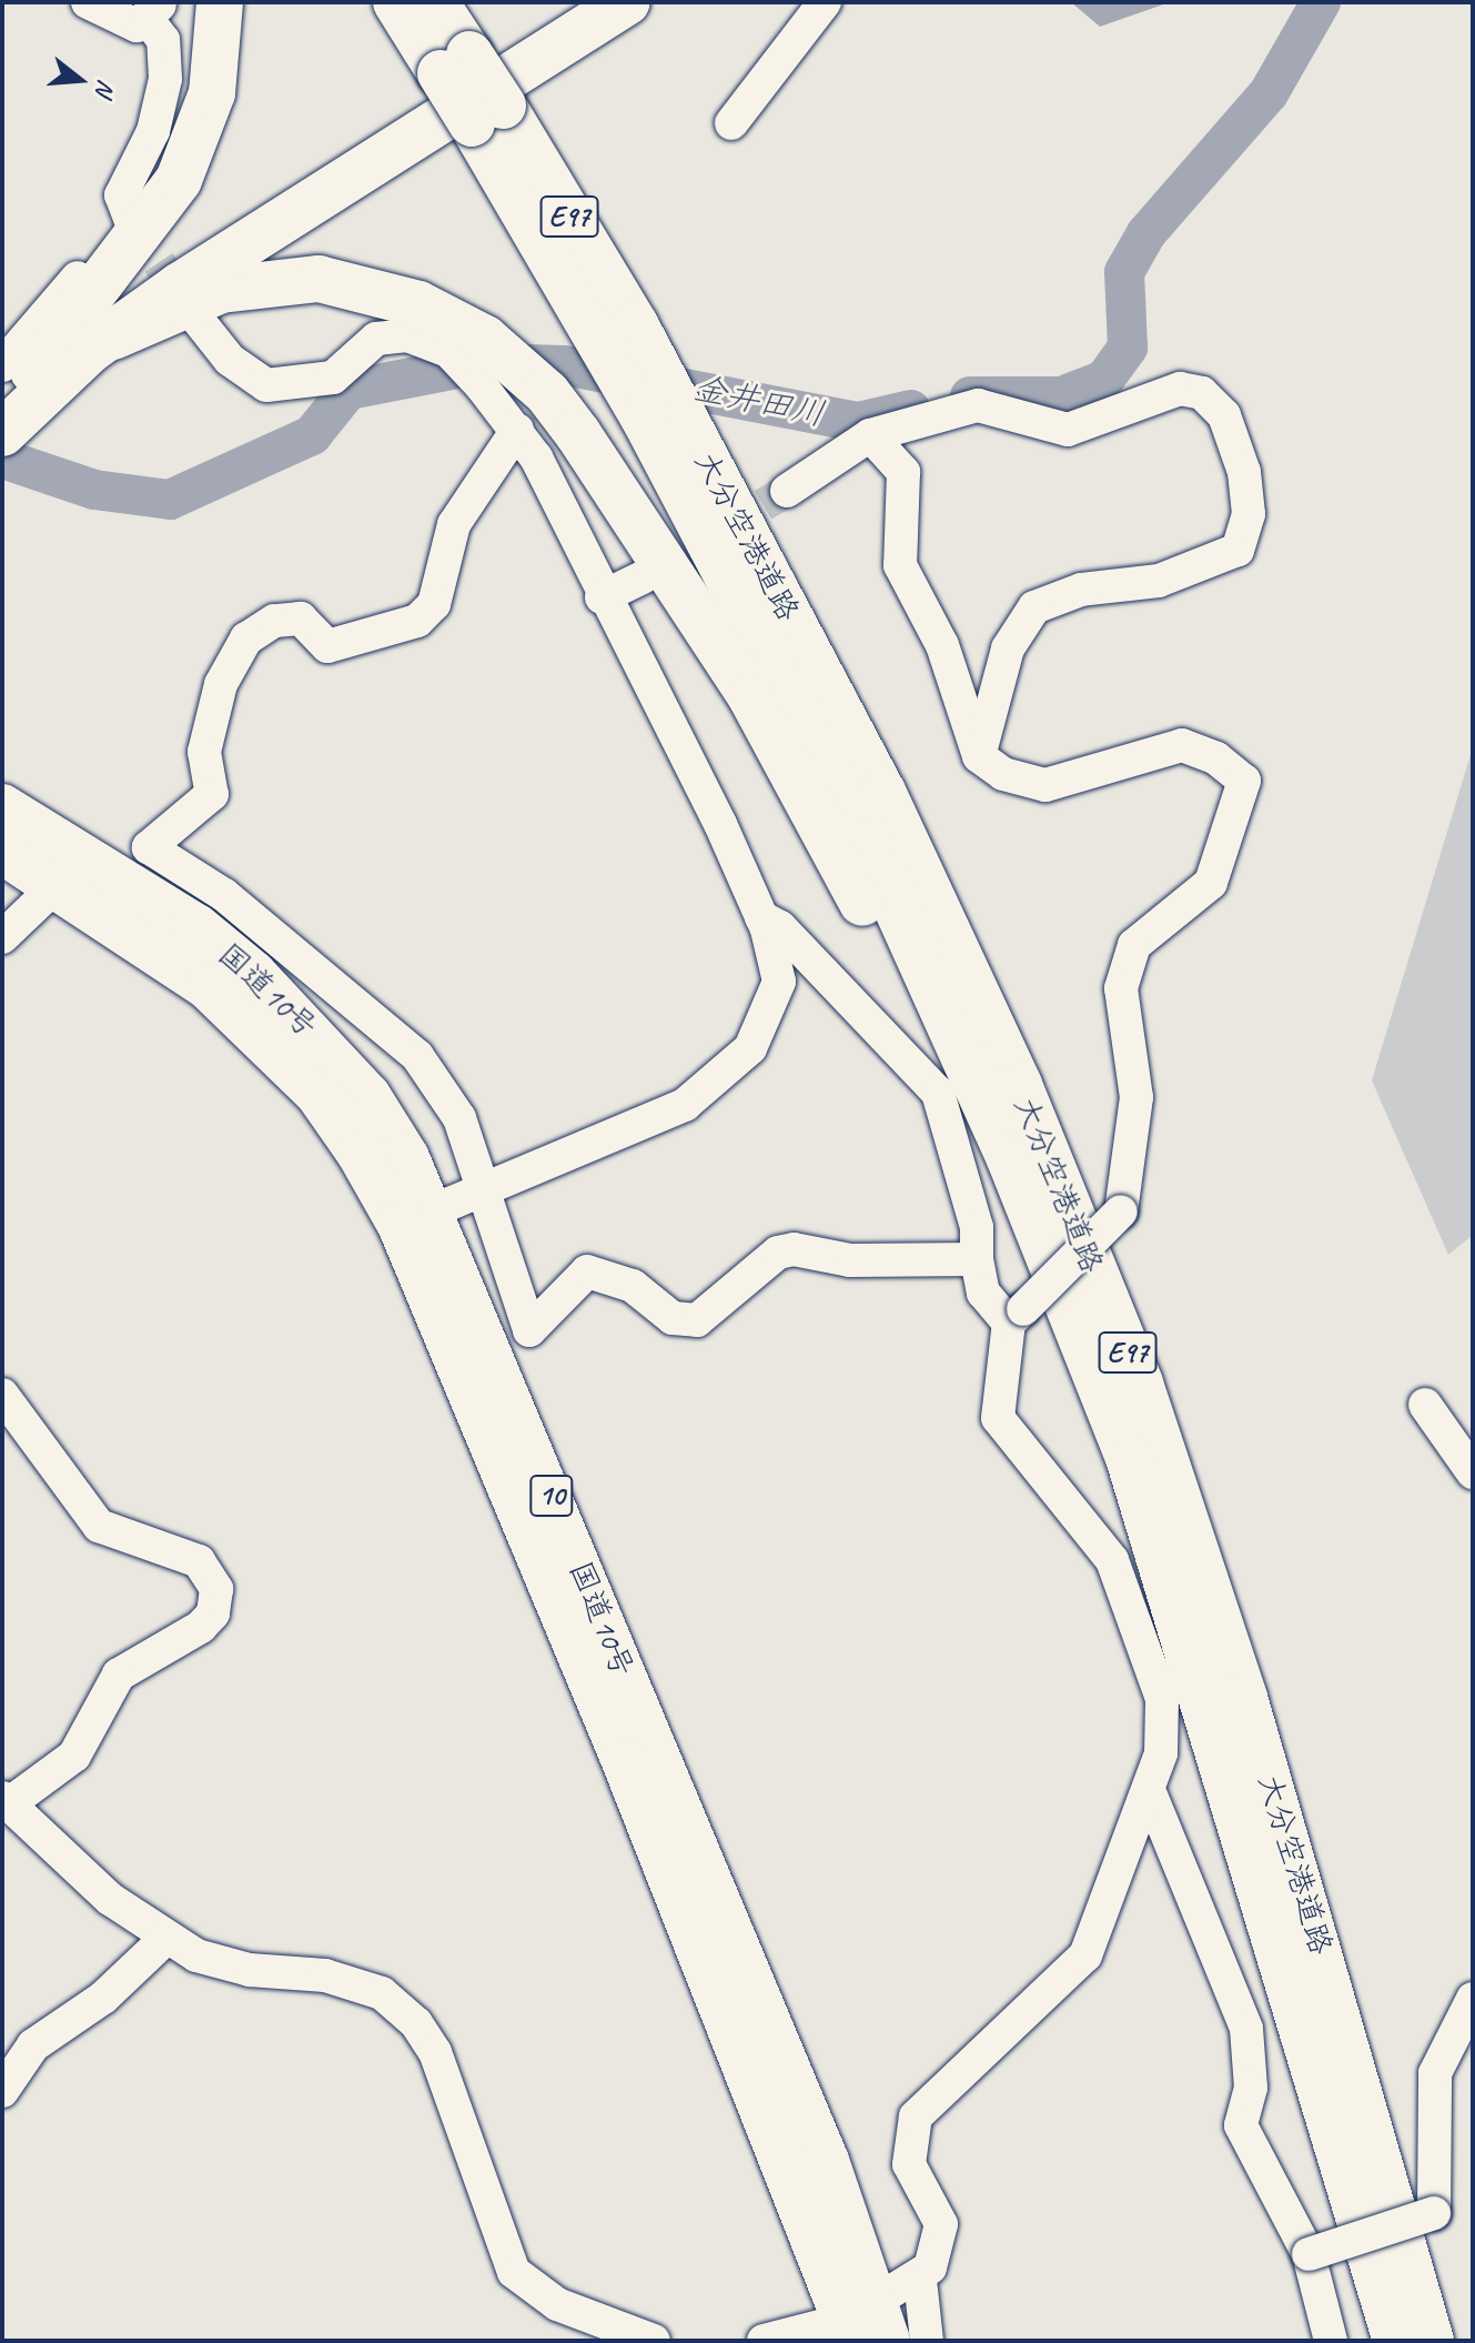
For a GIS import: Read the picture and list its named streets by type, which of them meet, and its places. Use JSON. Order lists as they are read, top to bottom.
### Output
{
  "streets": {
    "highway": [
      "E97",
      "大分空港道路",
      "国道10号",
      "10"
    ]
  },
  "crossings": [
    ["E97", "大分空港道路"]
  ],
  "water": ["金井田川"],
  "north": "right"
}
